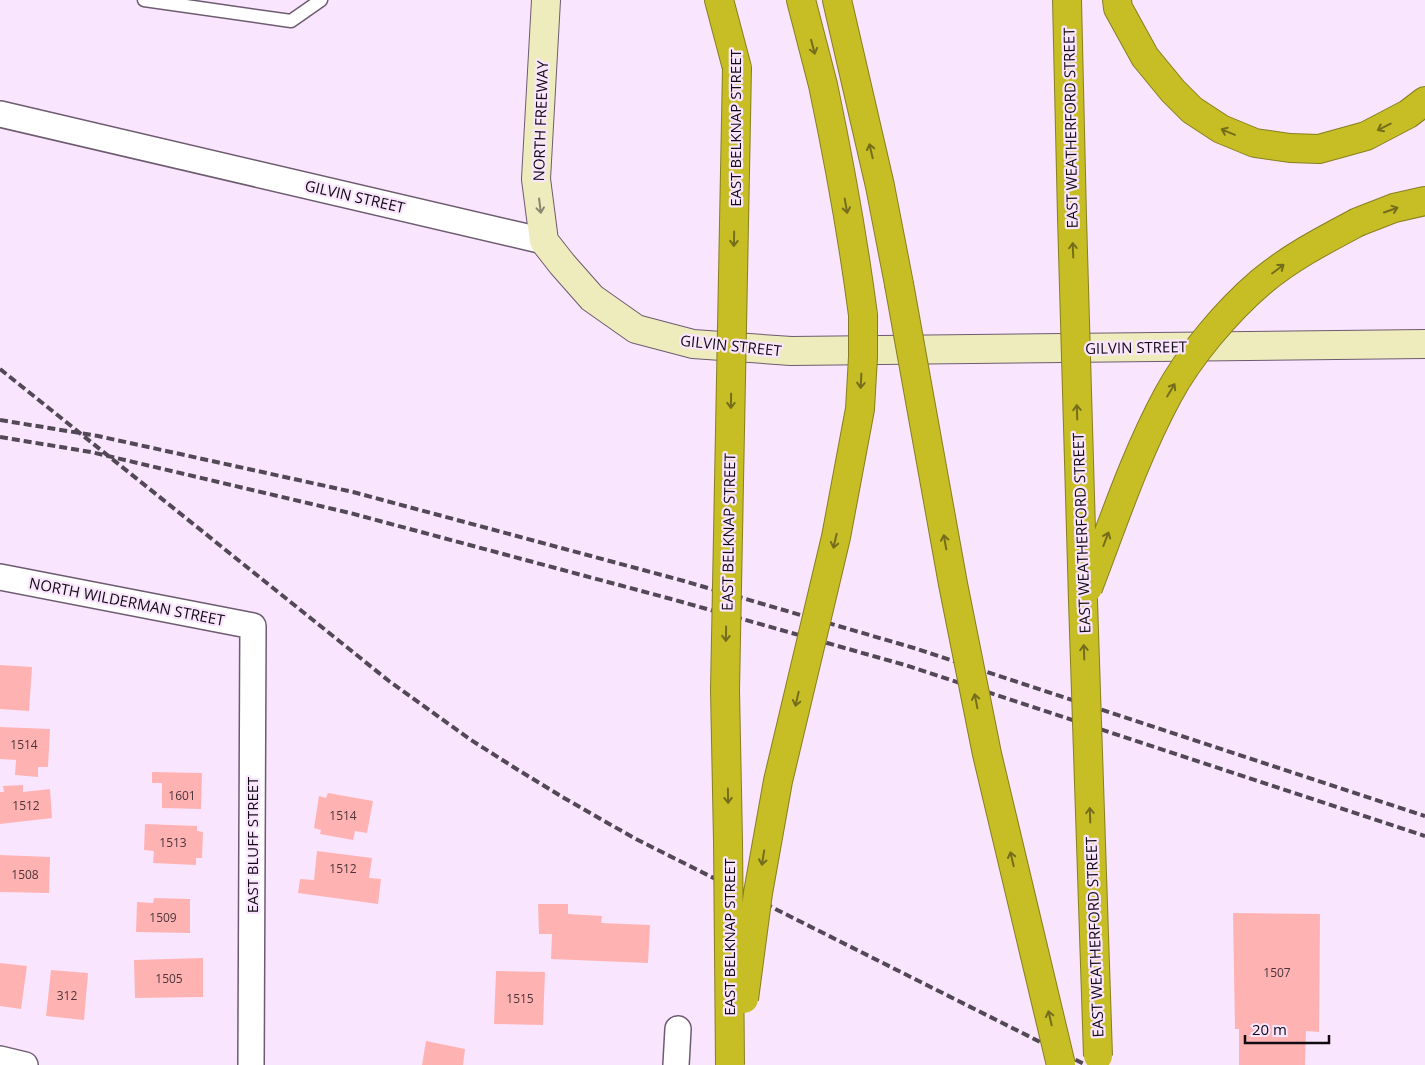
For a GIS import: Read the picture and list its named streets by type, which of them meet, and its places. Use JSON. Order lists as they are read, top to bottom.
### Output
{
  "streets": {
    "highway": ["EAST BELKNAP STREET", "EAST WEATHERFORD STREET"],
    "main road": ["NORTH FREEWAY", "GILVIN STREET"],
    "street": ["NORTH WILDERMAN STREET", "EAST BLUFF STREET"]
  },
  "crossings": [
    ["NORTH FREEWAY", "GILVIN STREET"],
    ["NORTH WILDERMAN STREET", "EAST BLUFF STREET"]
  ],
  "one_way": ["NORTH FREEWAY"],
  "house_numbers": [
    "1514",
    "1601",
    "1512",
    "1514",
    "1513",
    "1512",
    "1508",
    "1509",
    "1507",
    "1505",
    "312",
    "1515"
  ],
  "scale_bar": "20 m"
}
